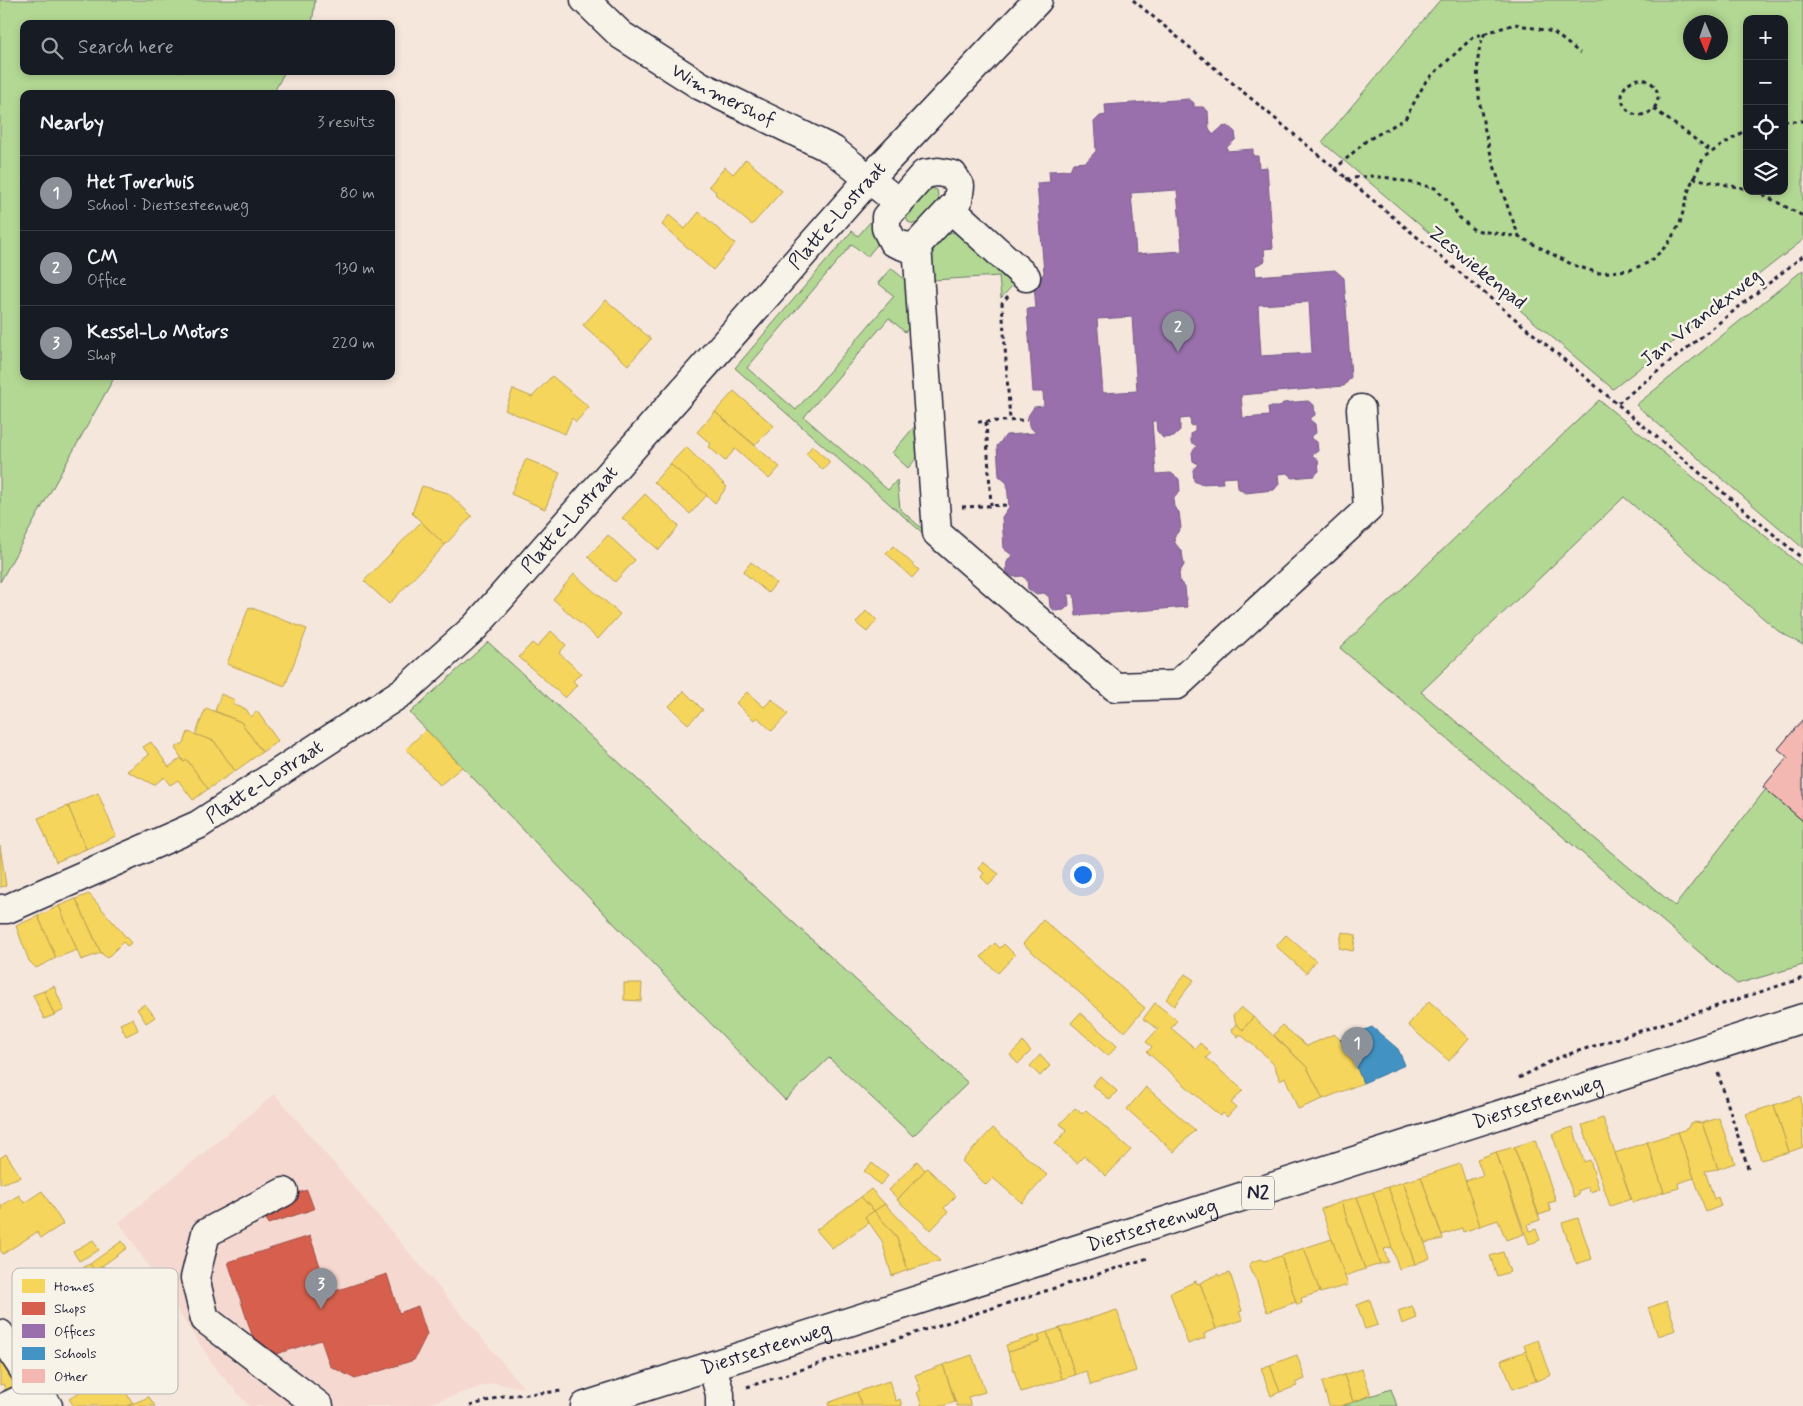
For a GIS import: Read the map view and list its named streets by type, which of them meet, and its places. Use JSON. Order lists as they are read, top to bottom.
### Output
{
  "streets": {
    "street": [
      "Wimmershof",
      "Platte-Lostraat",
      "Diestsesteenweg",
      "N2"
    ],
    "path": ["Zeswiekenpad", "Jan Vranckxweg"]
  },
  "crossings": [
    ["Wimmershof", "Platte-Lostraat"],
    ["Zeswiekenpad", "Jan Vranckxweg"]
  ],
  "legend": [
    "Homes",
    "Shops",
    "Offices",
    "Schools",
    "Other"
  ],
  "north": "bottom",
  "page": {
    "map_buttons": ["+", "−"],
    "search": "Search here",
    "heading": ["Nearby", "3 results"],
    "list": [
      {
        "mark": "1",
        "name": "Het Toverhuis",
        "note": "School · Diestsesteenweg",
        "value": "80 m"
      },
      {
        "mark": "2",
        "name": "CM",
        "note": "Office",
        "value": "130 m"
      },
      {
        "mark": "3",
        "name": "Kessel-Lo Motors",
        "note": "Shop",
        "value": "220 m"
      }
    ],
    "pins": ["2", "1", "3"]
  }
}
